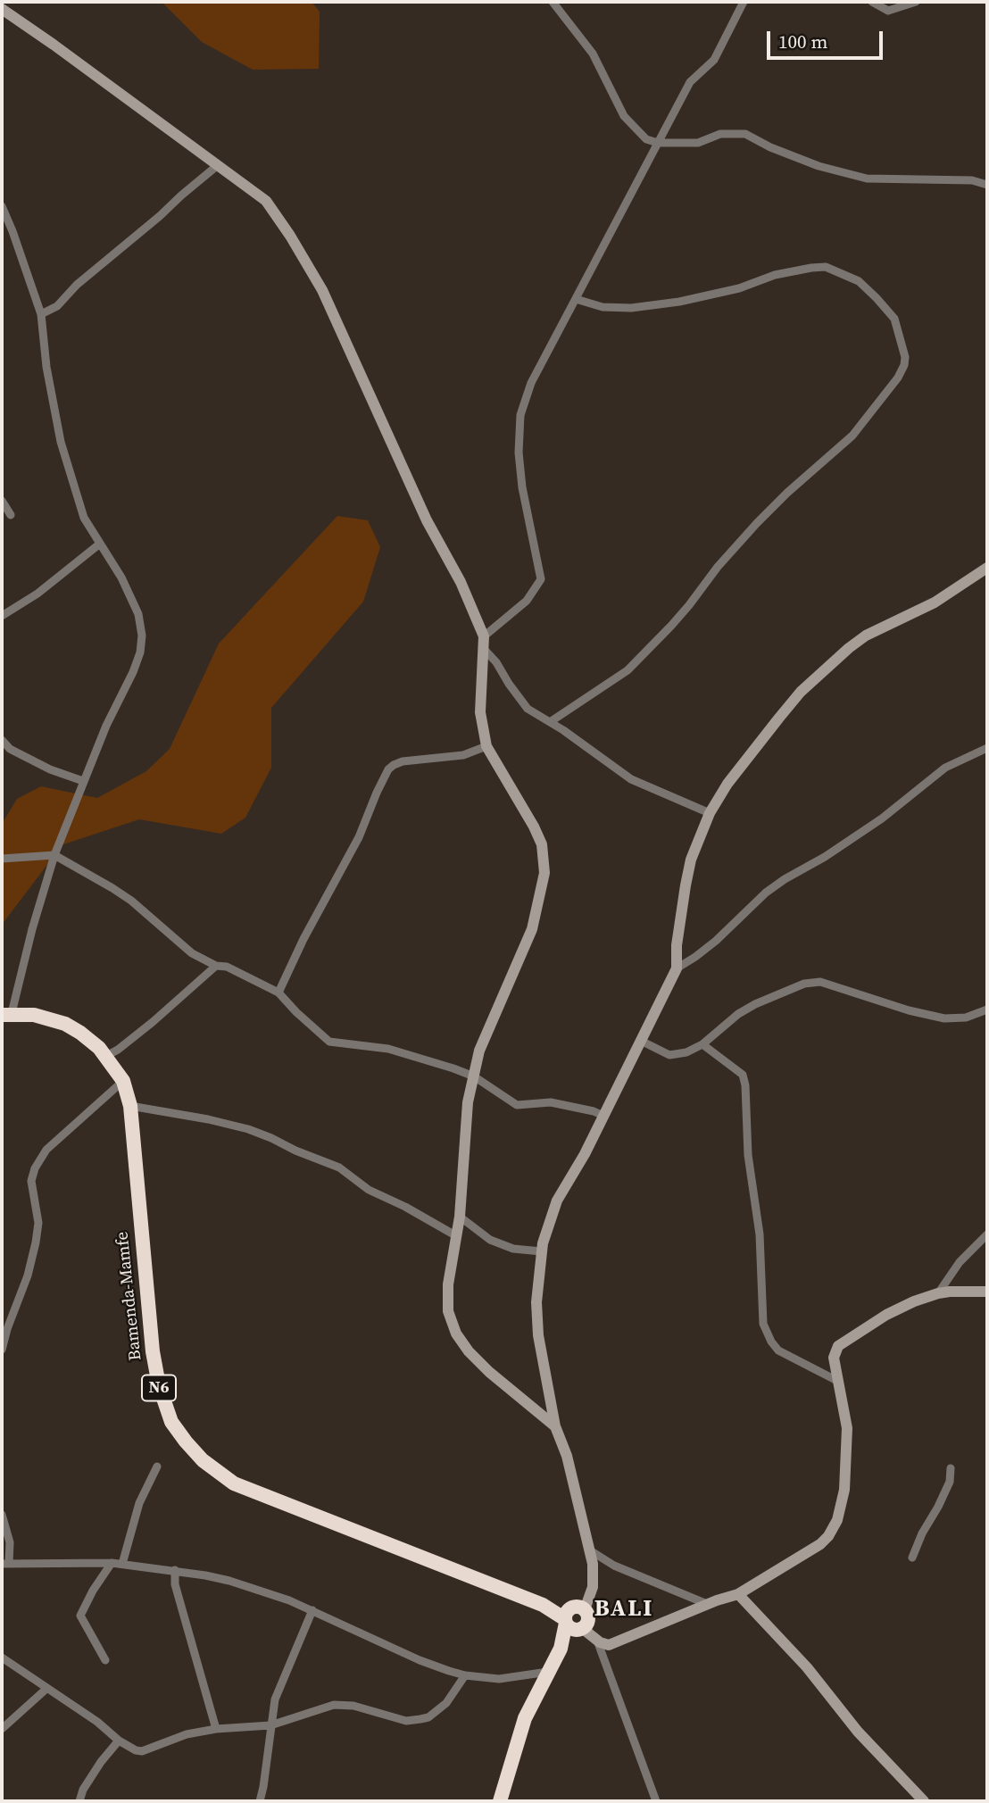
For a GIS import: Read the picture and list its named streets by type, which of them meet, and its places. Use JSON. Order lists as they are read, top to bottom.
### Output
{
  "streets": {
    "highway": ["Bamenda-Mamfe", "N6"]
  },
  "districts": ["BALI"],
  "scale_bar": "100 m"
}
